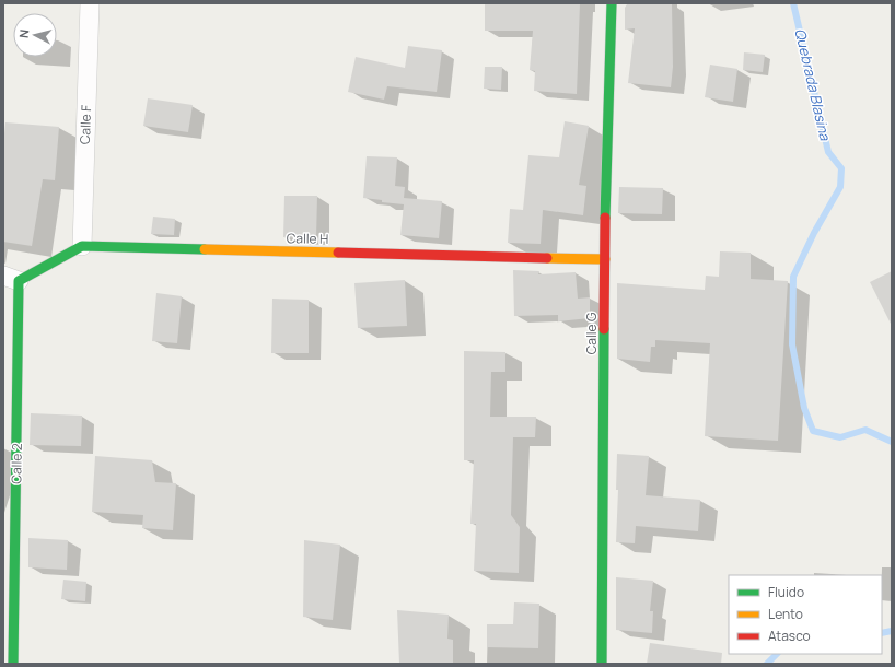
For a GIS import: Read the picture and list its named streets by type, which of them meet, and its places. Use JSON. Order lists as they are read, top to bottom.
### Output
{
  "streets": {
    "street": [
      "Calle F",
      "Calle H",
      "Calle G",
      "Calle 2"
    ]
  },
  "crossings": [
    ["Calle F", "Calle H"],
    ["Calle H", "Calle G"]
  ],
  "water": ["Quebrada Blasina"],
  "legend": ["Fluido", "Lento", "Atasco"],
  "north": "left"
}
